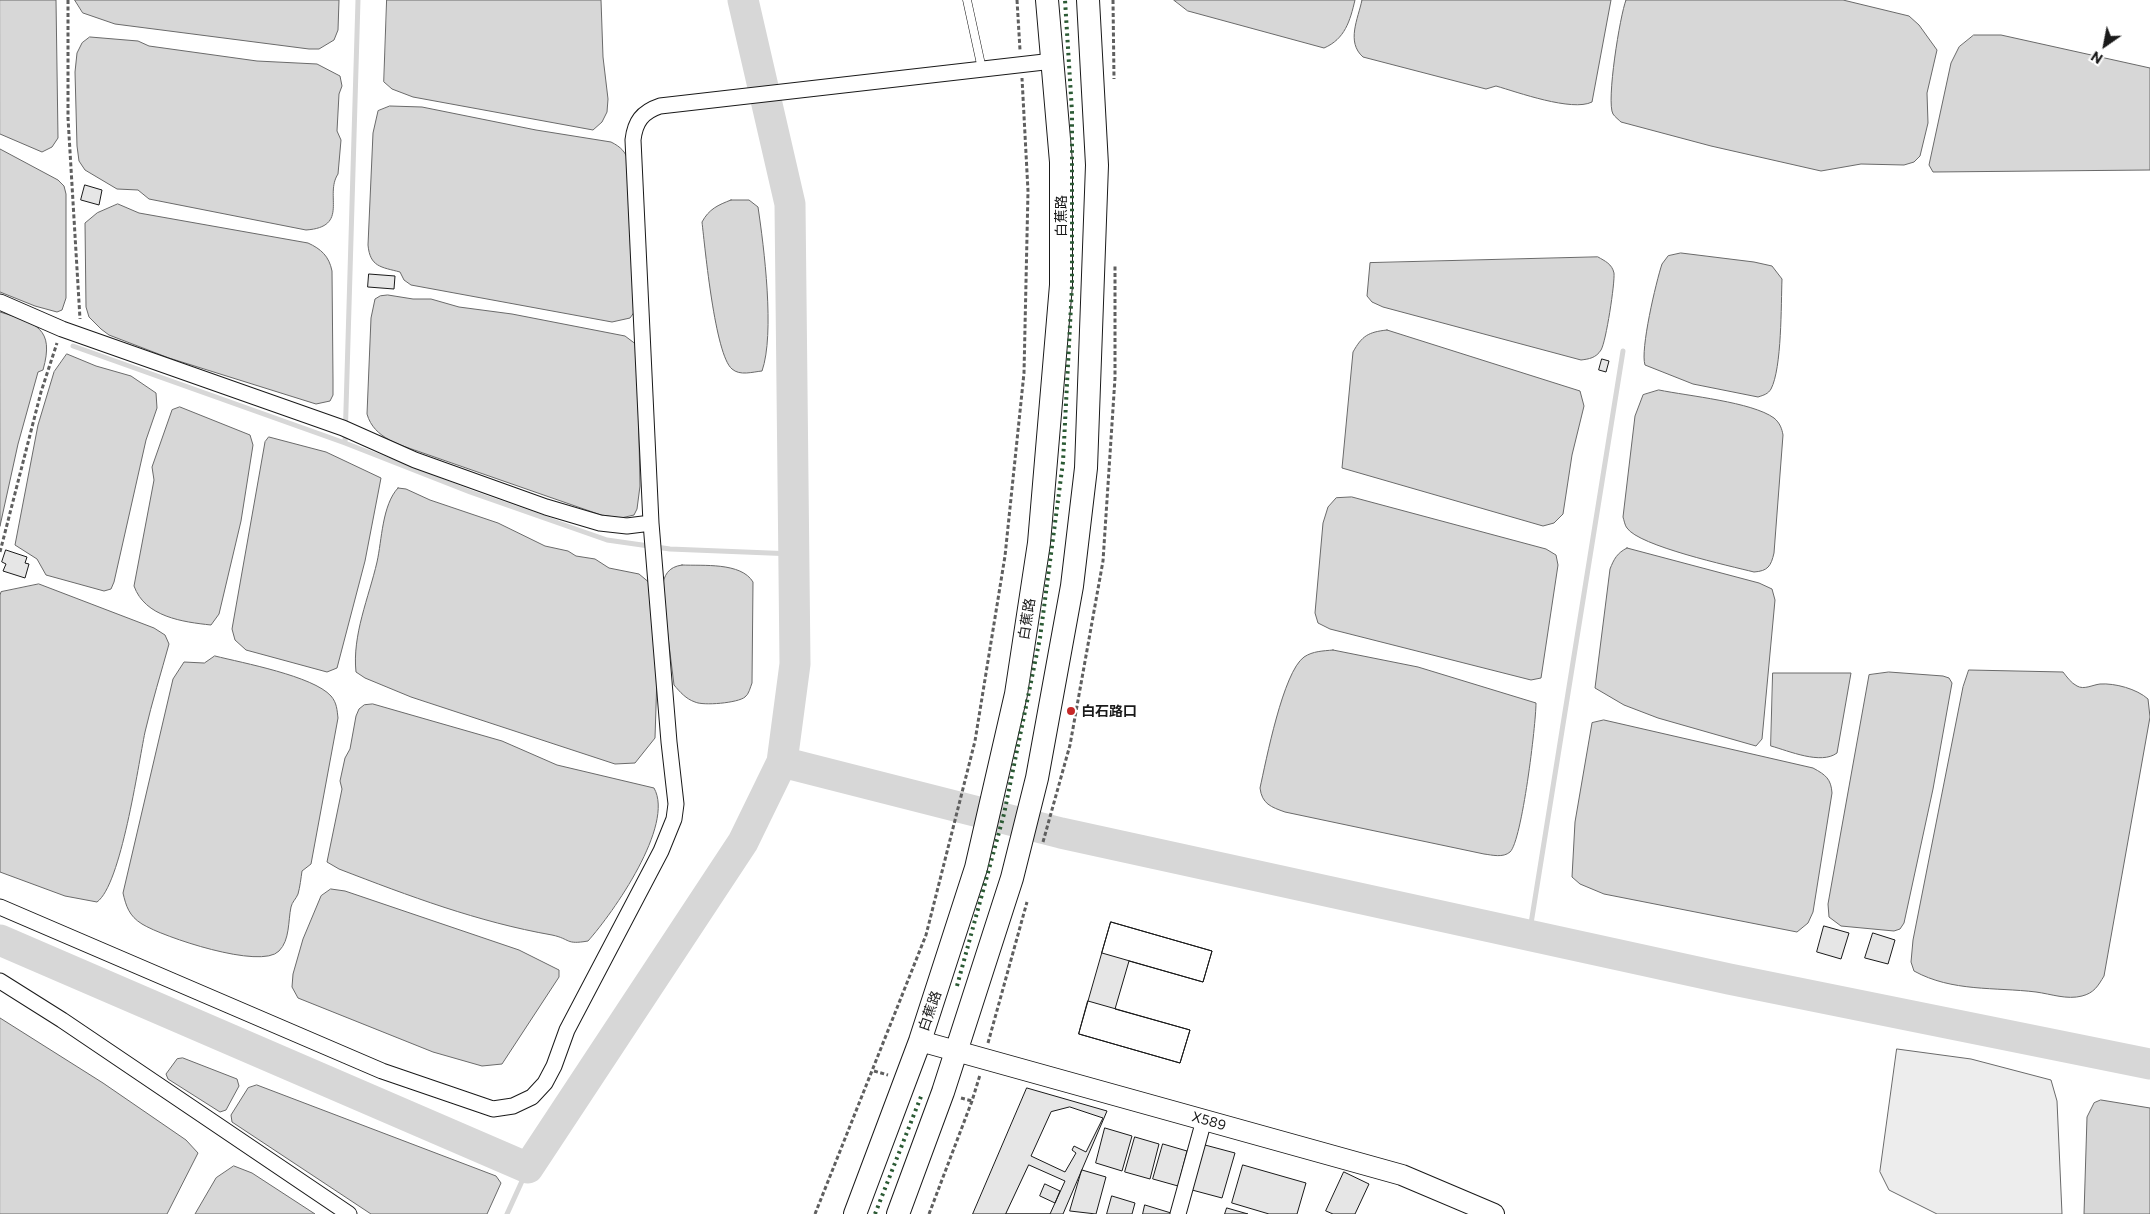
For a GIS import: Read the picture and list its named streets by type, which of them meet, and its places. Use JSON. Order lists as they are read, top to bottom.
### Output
{
  "streets": {
    "main road": ["白蕉路"],
    "street": ["X589"]
  },
  "crossings": [
    ["白蕉路", "X589"]
  ],
  "places": ["白石路口"],
  "north": "bottom left"
}
